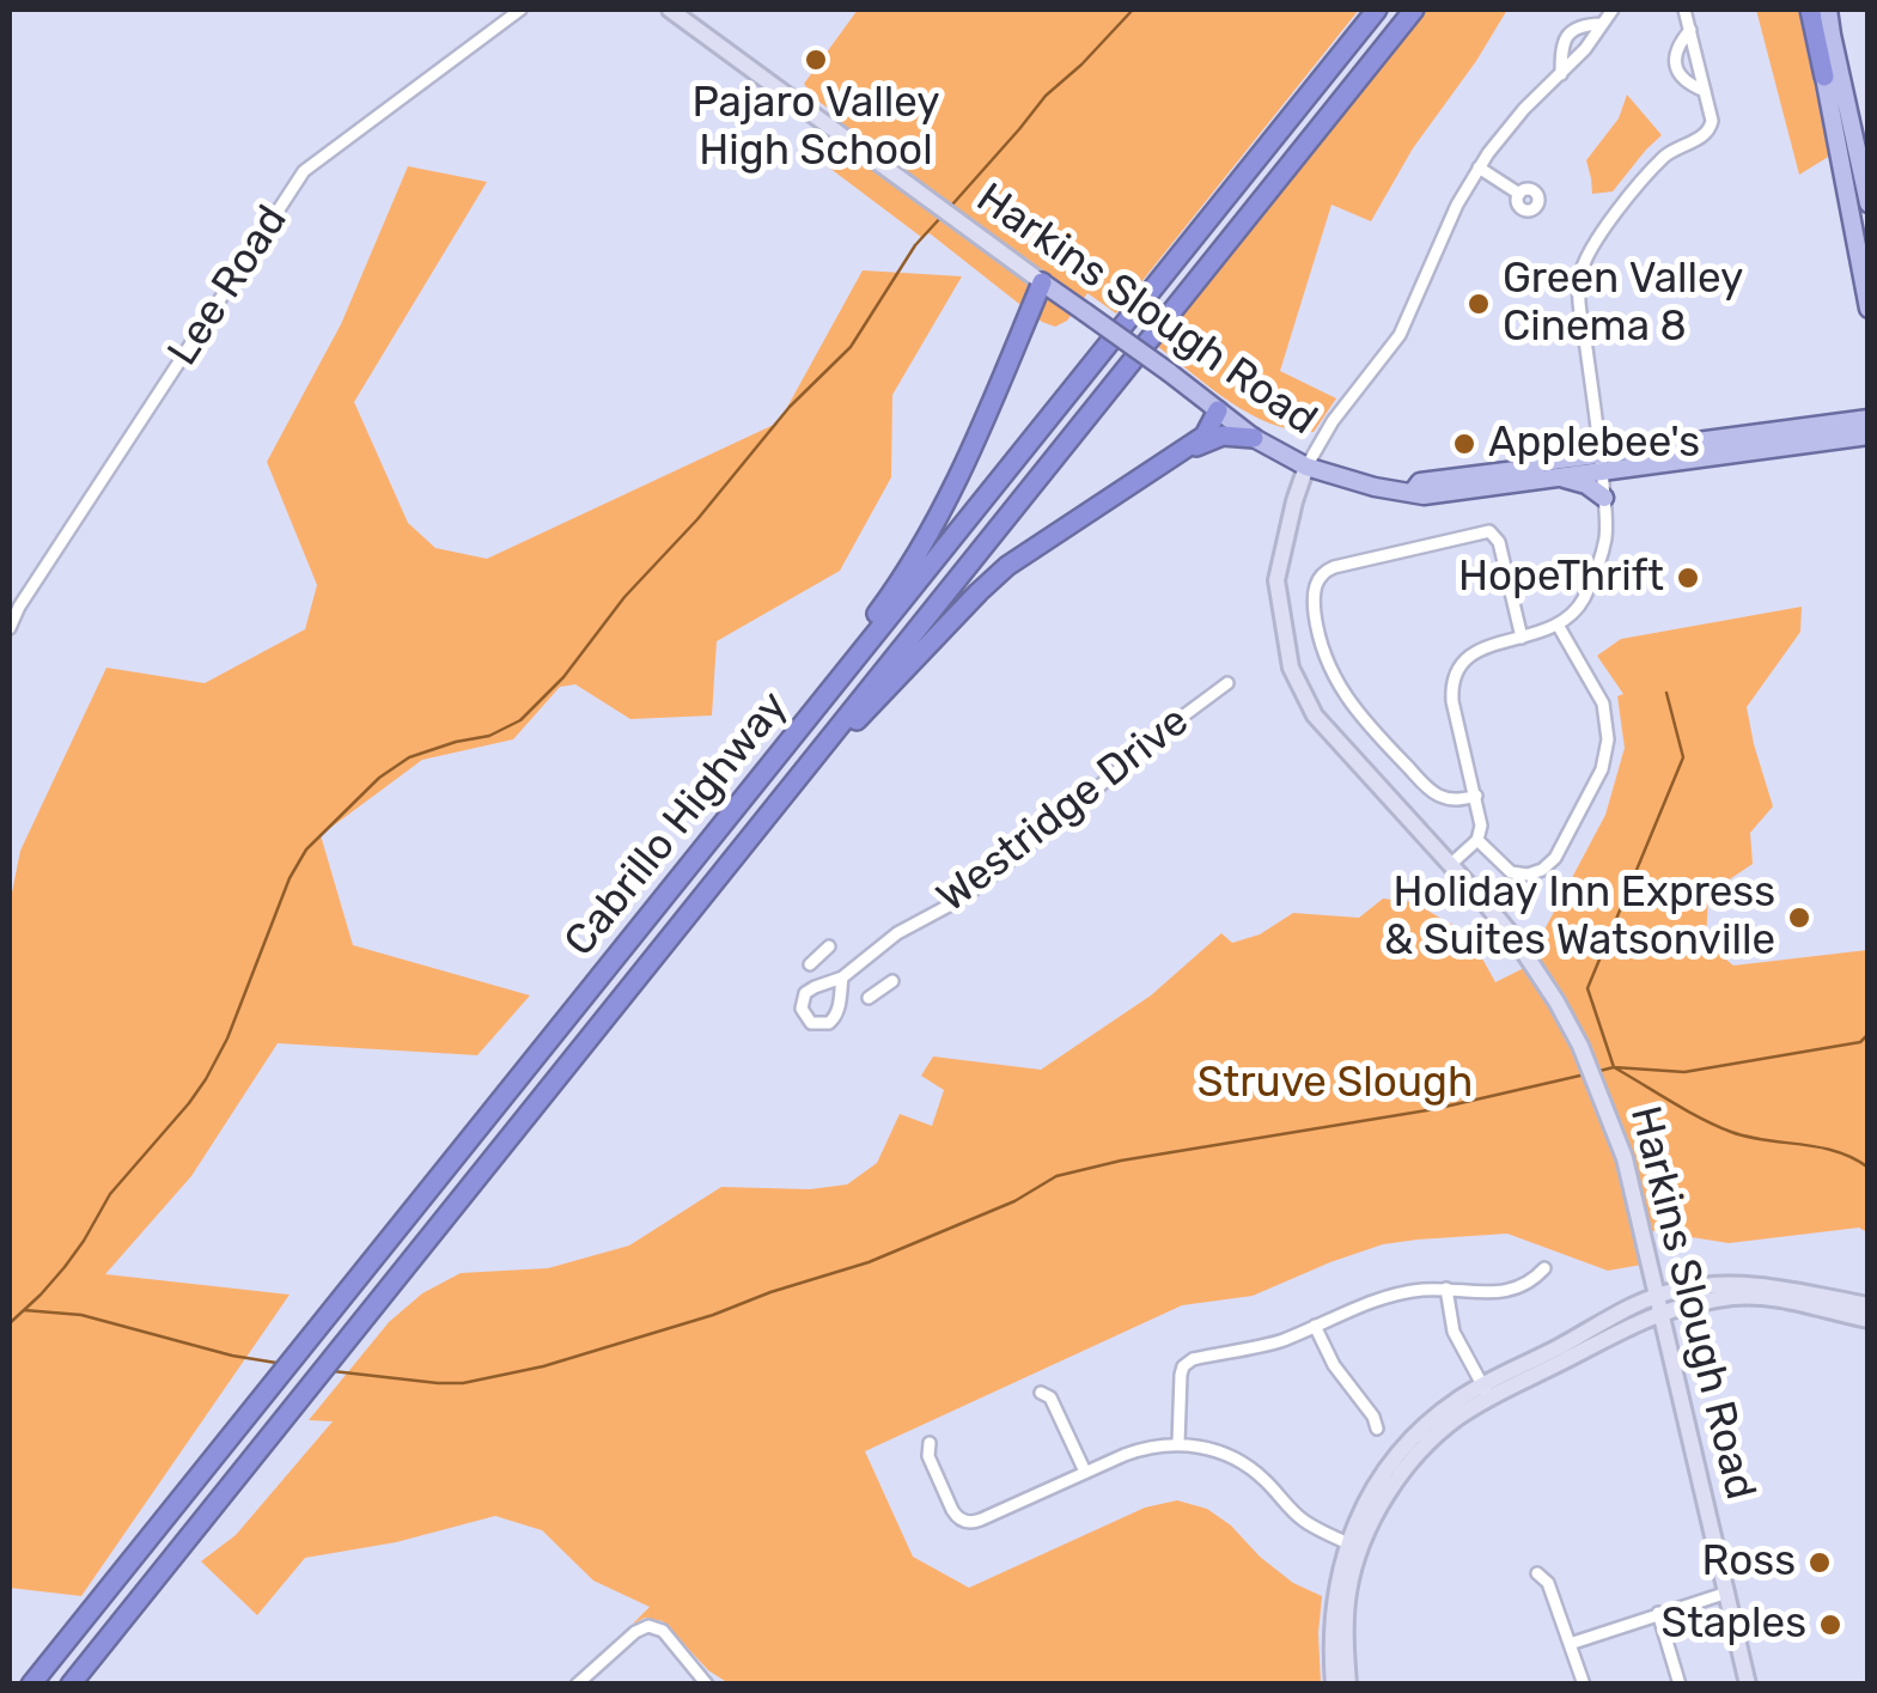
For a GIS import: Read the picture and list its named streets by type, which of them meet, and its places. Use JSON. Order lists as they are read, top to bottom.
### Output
{
  "streets": {
    "highway": ["Cabrillo Highway"],
    "main road": ["Harkins Slough Road"],
    "street": ["Lee Road", "Westridge Drive"]
  },
  "parks": ["Struve Slough"],
  "places": [
    "Pajaro Valley High School",
    "Green Valley Cinema 8",
    "Applebee's",
    "HopeThrift",
    "Holiday Inn Express & Suites Watsonville",
    "Ross",
    "Staples"
  ]
}
